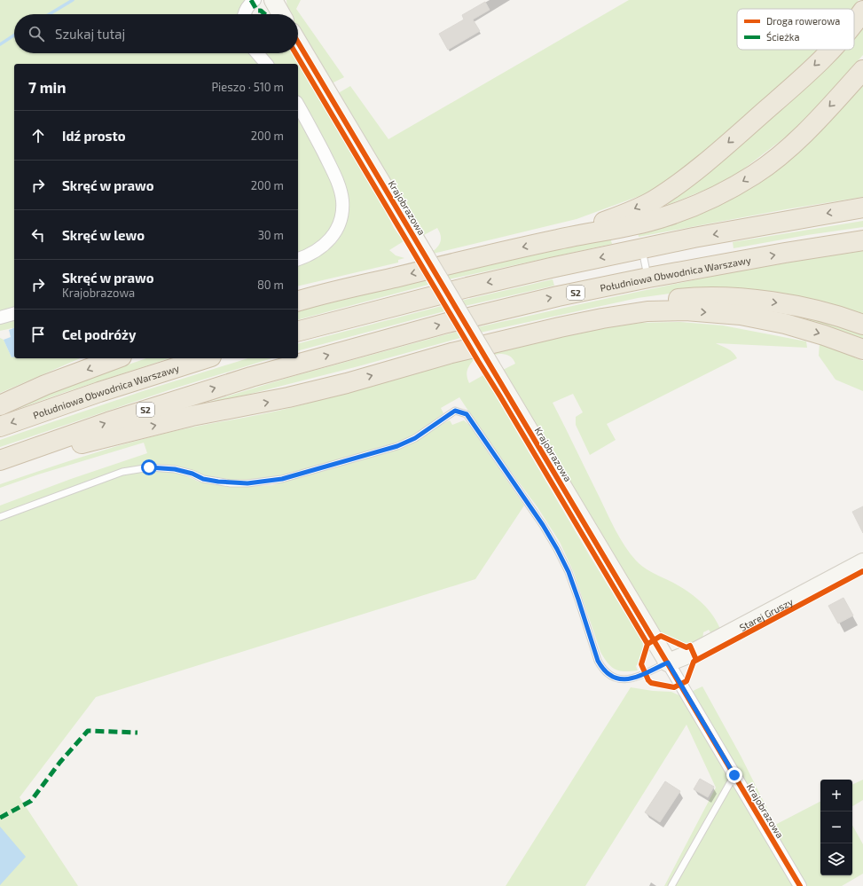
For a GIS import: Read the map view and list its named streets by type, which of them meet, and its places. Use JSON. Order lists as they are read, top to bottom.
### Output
{
  "streets": {
    "highway": ["Południowa Obwodnica Warszawy", "S2"],
    "street": ["Krajobrazowa", "Starej Gruszy"]
  },
  "crossings": [
    ["Krajobrazowa", "Starej Gruszy"]
  ],
  "legend": ["Droga rowerowa", "Ścieżka"],
  "page": {
    "search": "Szukaj tutaj",
    "heading": ["7 min", "Pieszo · 510 m"],
    "list": [
      ["Idź prosto", "200 m"],
      ["Skręć w prawo", "200 m"],
      ["Skręć w lewo", "30 m"],
      ["Skręć w prawo", "Krajobrazowa", "80 m"],
      "Cel podróży"
    ],
    "map_buttons": ["+", "−"]
  }
}
